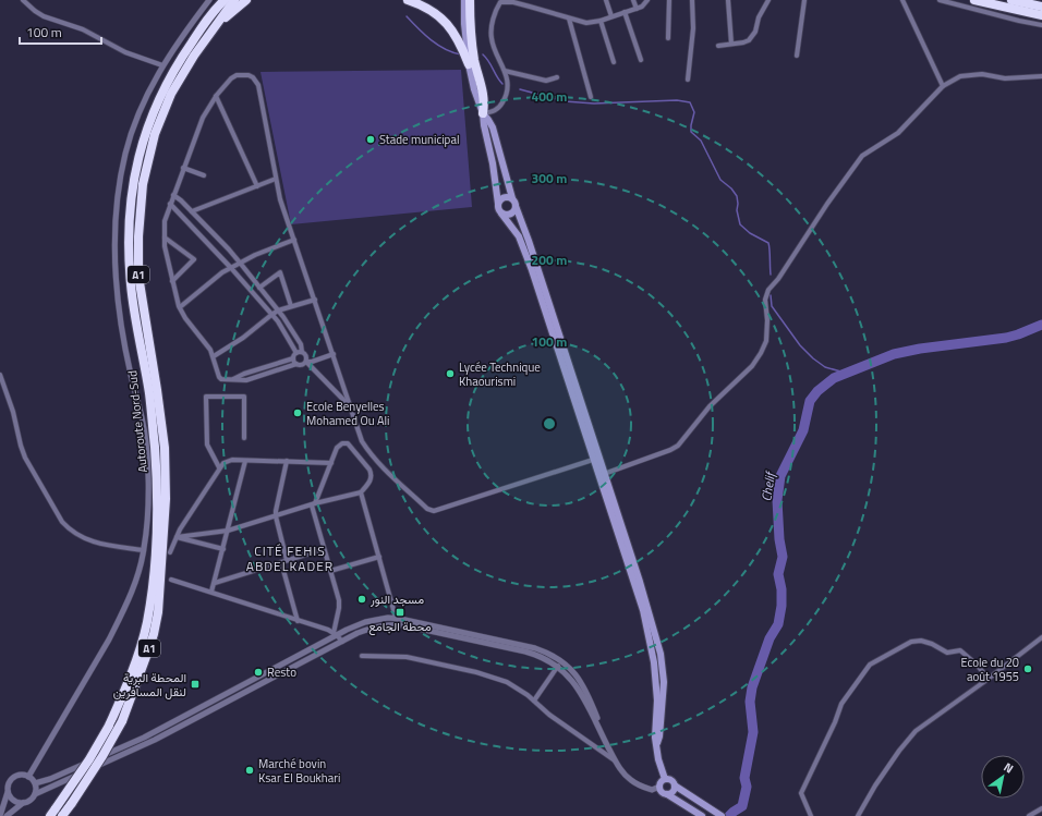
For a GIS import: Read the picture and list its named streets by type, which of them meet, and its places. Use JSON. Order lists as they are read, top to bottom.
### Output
{
  "streets": {
    "highway": ["A1", "Autoroute Nord-Sud"]
  },
  "districts": ["CITÉ FEHIS ABDELKADER"],
  "water": ["Chelif"],
  "places": {
    "other": [
      "Stade municipal",
      "Lycée Technique Khaourismi",
      "Ecole Benyelles Mohamed Ou Ali",
      "مسجد النور",
      "Ecole du 20 août 1955",
      "Resto",
      "Marché bovin Ksar El Boukhari"
    ],
    "transit": ["محطة الجامع", "المحطة البرية لنقل المسافرين"]
  },
  "scale_bar": "100 m",
  "north": "top right",
  "rings": [
    "400 m",
    "300 m",
    "200 m",
    "100 m"
  ]
}
